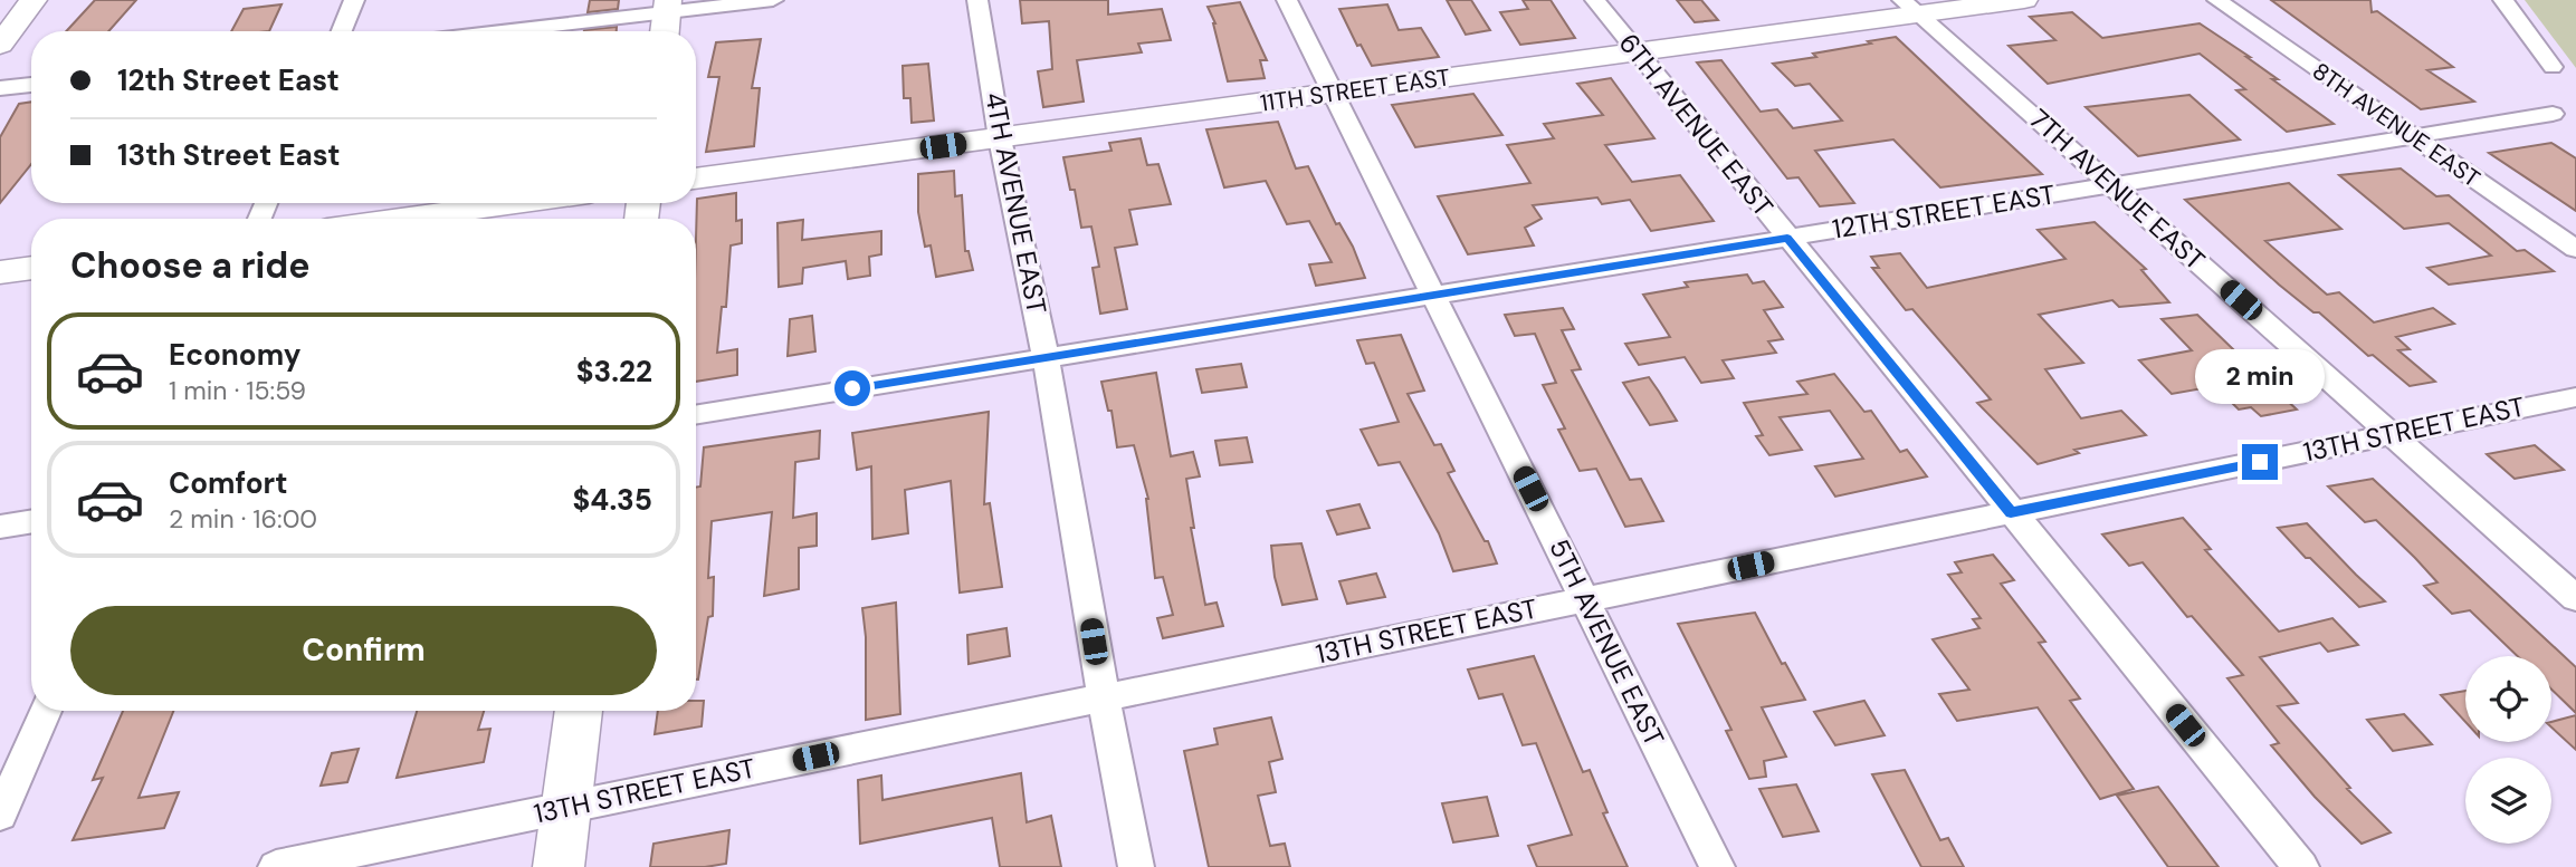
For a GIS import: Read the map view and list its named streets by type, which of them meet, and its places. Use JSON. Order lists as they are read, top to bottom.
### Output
{
  "streets": {
    "street": [
      "11TH STREET EAST",
      "6TH AVENUE EAST",
      "8TH AVENUE EAST",
      "7TH AVENUE EAST",
      "4TH AVENUE EAST",
      "12TH STREET EAST",
      "13TH STREET EAST",
      "5TH AVENUE EAST"
    ]
  },
  "crossings": [
    ["11TH STREET EAST", "6TH AVENUE EAST"],
    ["11TH STREET EAST", "7TH AVENUE EAST"],
    ["11TH STREET EAST", "4TH AVENUE EAST"],
    ["11TH STREET EAST", "5TH AVENUE EAST"],
    ["6TH AVENUE EAST", "12TH STREET EAST"],
    ["6TH AVENUE EAST", "13TH STREET EAST"],
    ["8TH AVENUE EAST", "12TH STREET EAST"],
    ["7TH AVENUE EAST", "12TH STREET EAST"],
    ["7TH AVENUE EAST", "13TH STREET EAST"],
    ["4TH AVENUE EAST", "12TH STREET EAST"],
    ["4TH AVENUE EAST", "13TH STREET EAST"],
    ["12TH STREET EAST", "5TH AVENUE EAST"],
    ["13TH STREET EAST", "5TH AVENUE EAST"]
  ],
  "page": {
    "banner": ["12th Street East", "13th Street East"],
    "heading": "Choose a ride",
    "list": [
      {
        "name": "Economy",
        "note": "1 min · 15:59",
        "value": "$3.22"
      },
      {
        "name": "Comfort",
        "note": "2 min · 16:00",
        "value": "$4.35"
      }
    ],
    "bubble": "2 min",
    "buttons": "Confirm"
  }
}
